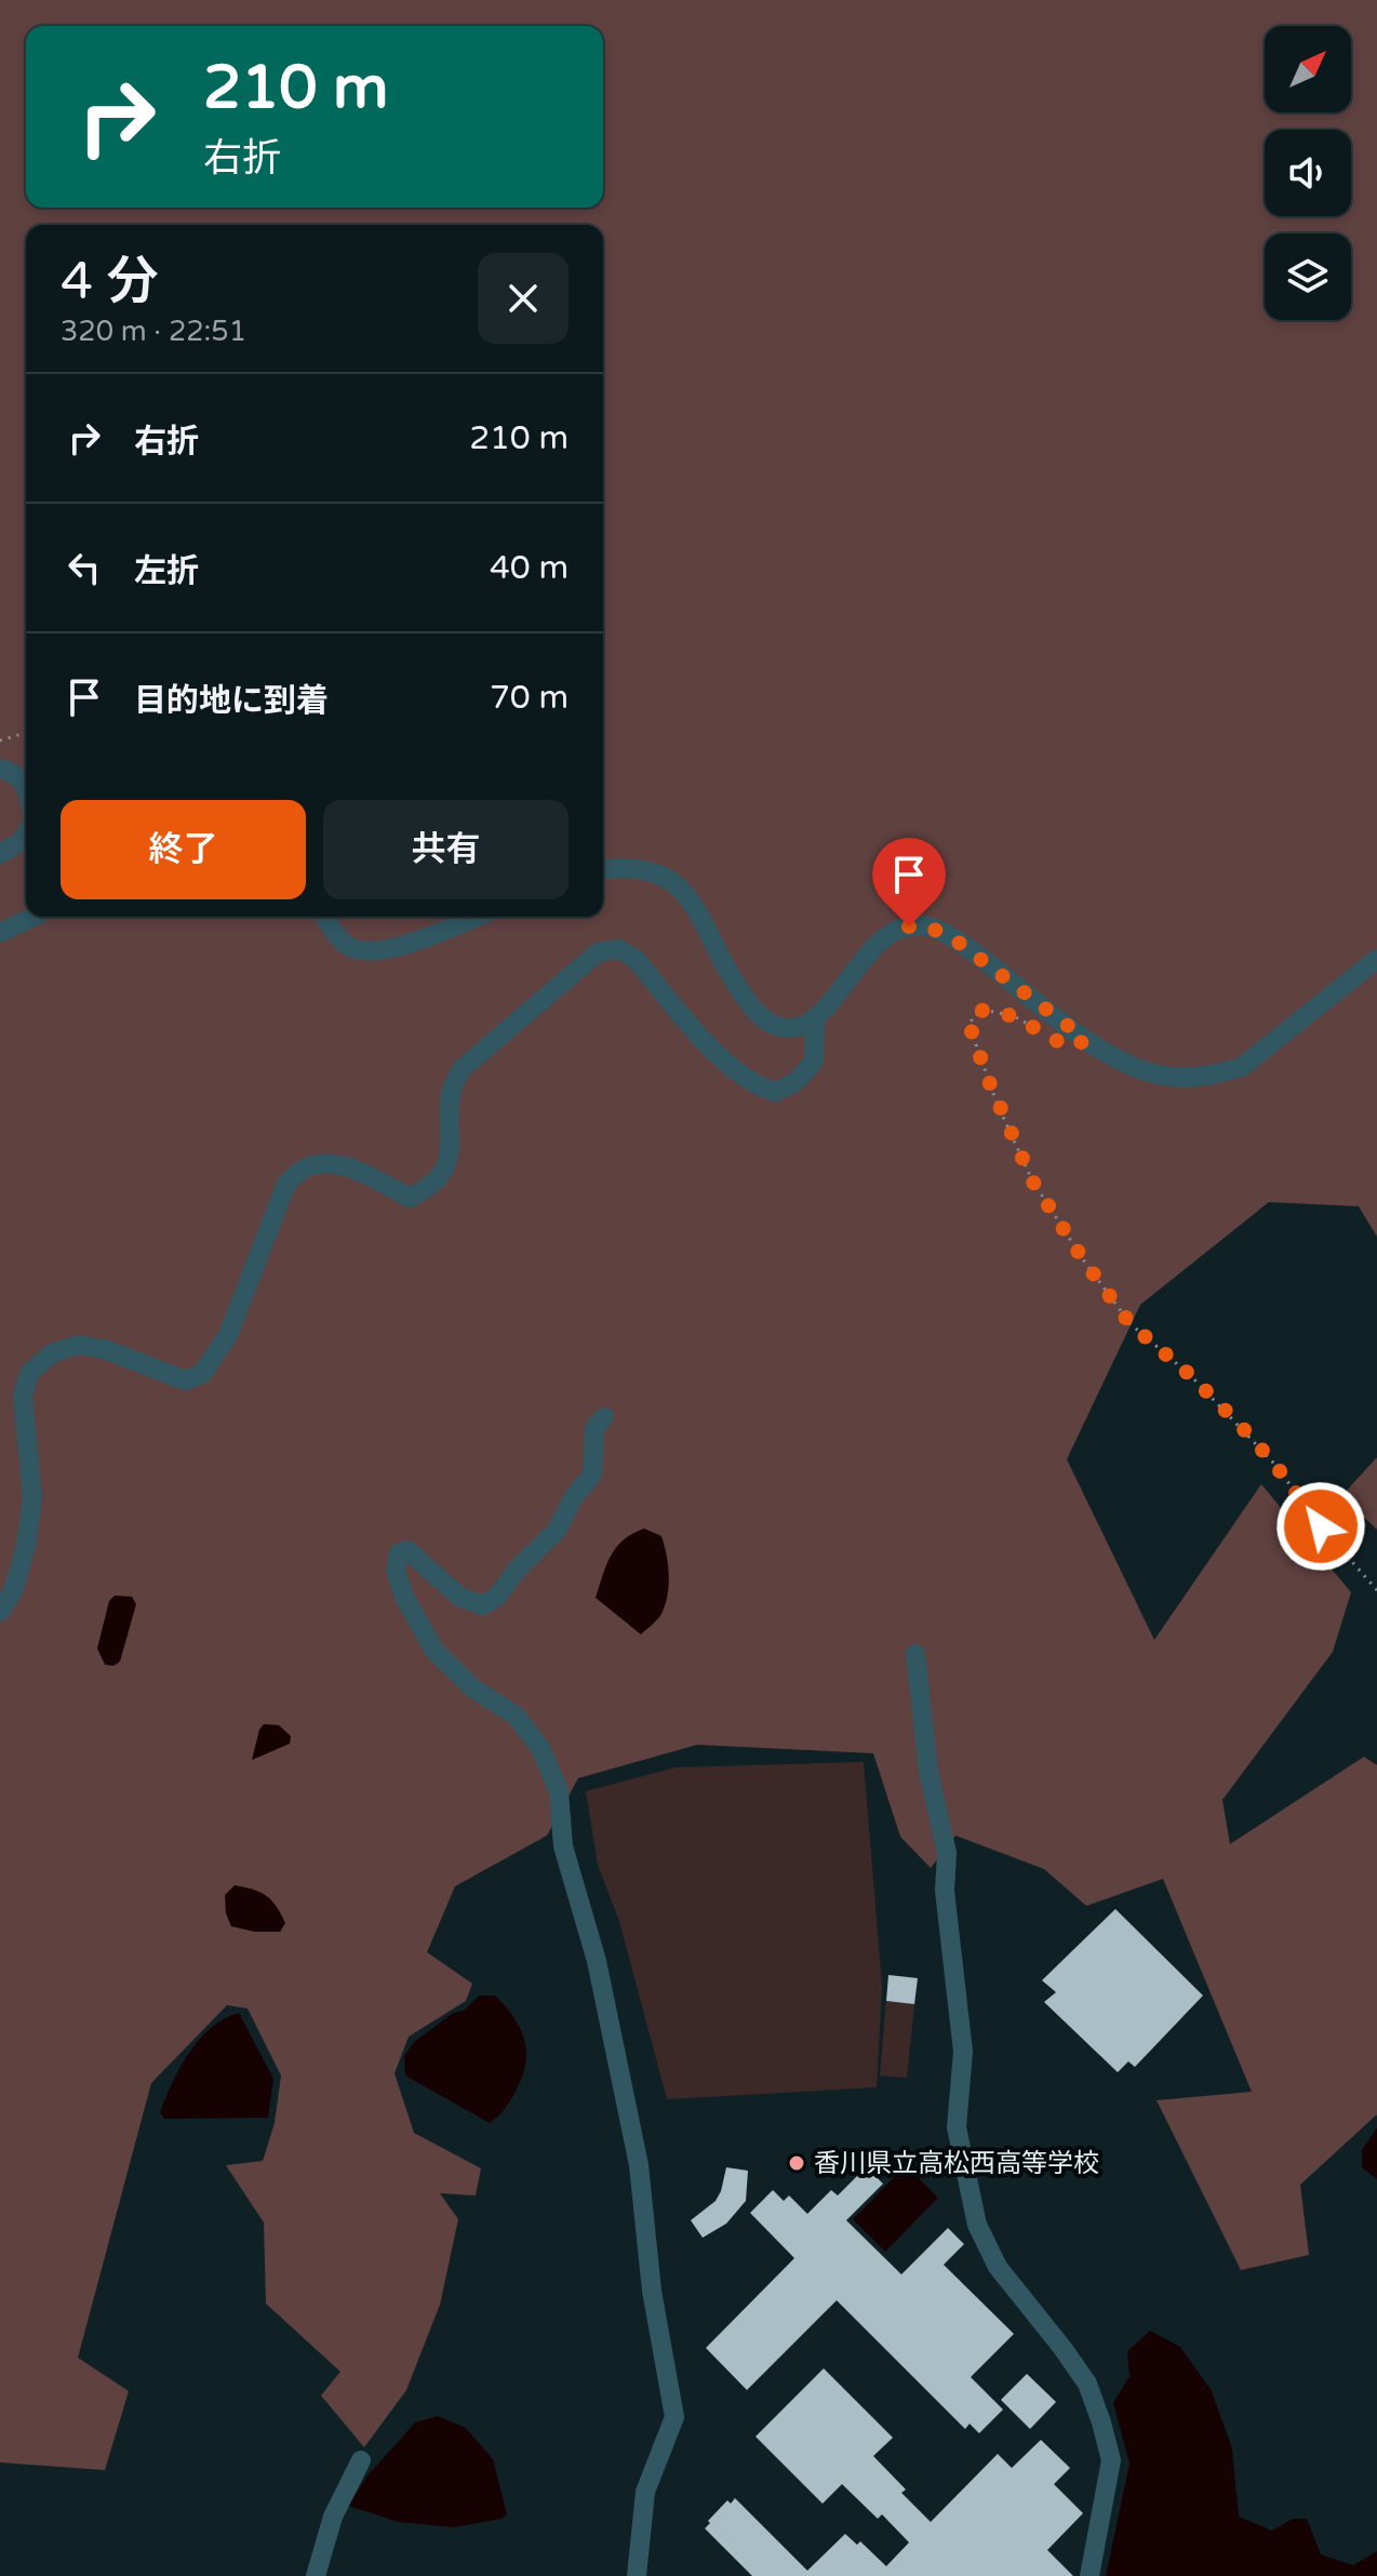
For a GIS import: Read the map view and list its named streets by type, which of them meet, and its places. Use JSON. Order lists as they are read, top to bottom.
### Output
{
  "places": ["香川県立高松西高等学校"],
  "north": "top right",
  "page": {
    "turn": ["210 m", "右折"],
    "heading": ["4 分", "320 m · 22:51"],
    "list": [
      {
        "name": "右折",
        "value": "210 m"
      },
      {
        "name": "左折",
        "value": "40 m"
      },
      {
        "name": "目的地に到着",
        "value": "70 m"
      }
    ],
    "buttons": ["終了", "共有"]
  }
}
